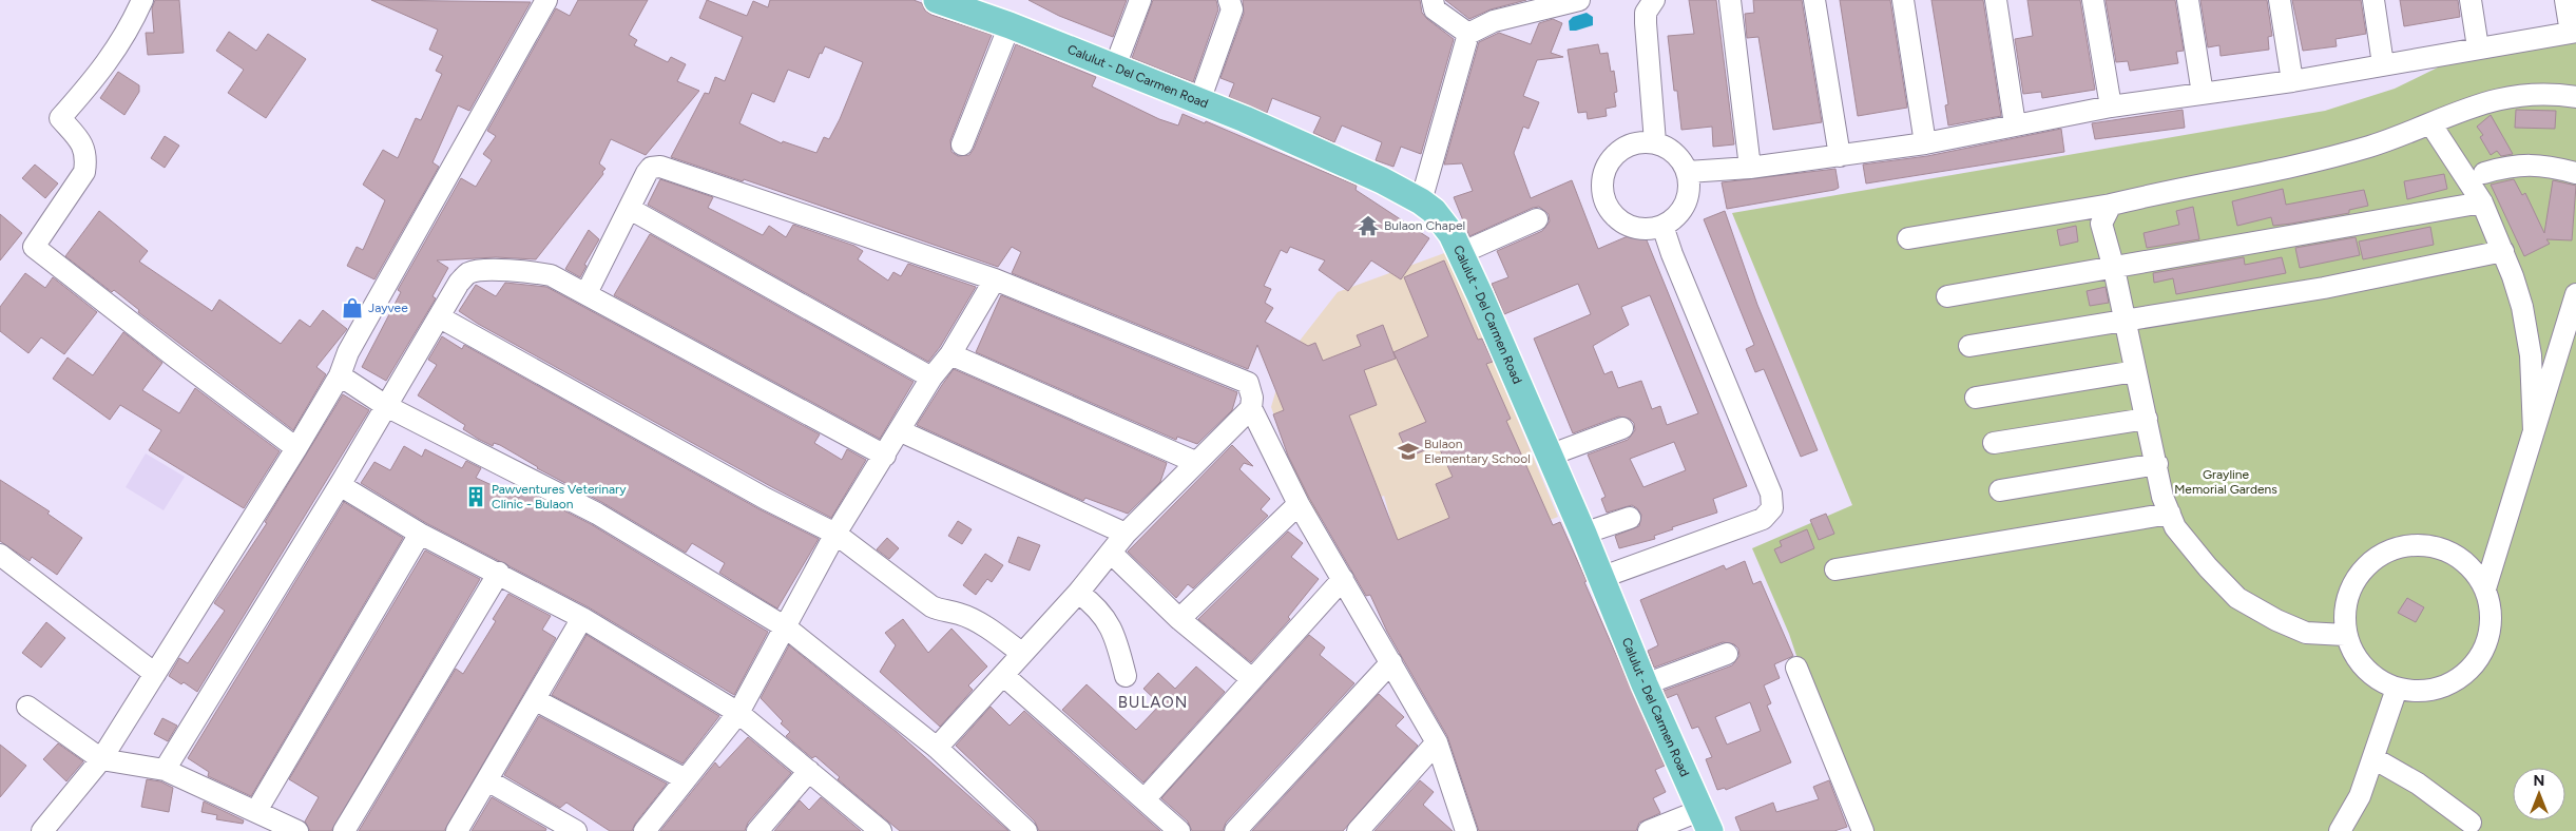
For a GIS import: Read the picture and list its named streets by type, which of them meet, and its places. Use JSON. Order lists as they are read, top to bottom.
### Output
{
  "streets": {
    "main road": ["Calulut - Del Carmen Road"]
  },
  "districts": ["BULAON"],
  "parks": ["Grayline Memorial Gardens"],
  "places": {
    "temple": ["Bulaon Chapel"],
    "shop": ["Jayvee"],
    "school or university": ["Bulaon Elementary School"],
    "building": ["Pawventures Veterinary Clinic - Bulaon"]
  },
  "north": "top"
}
